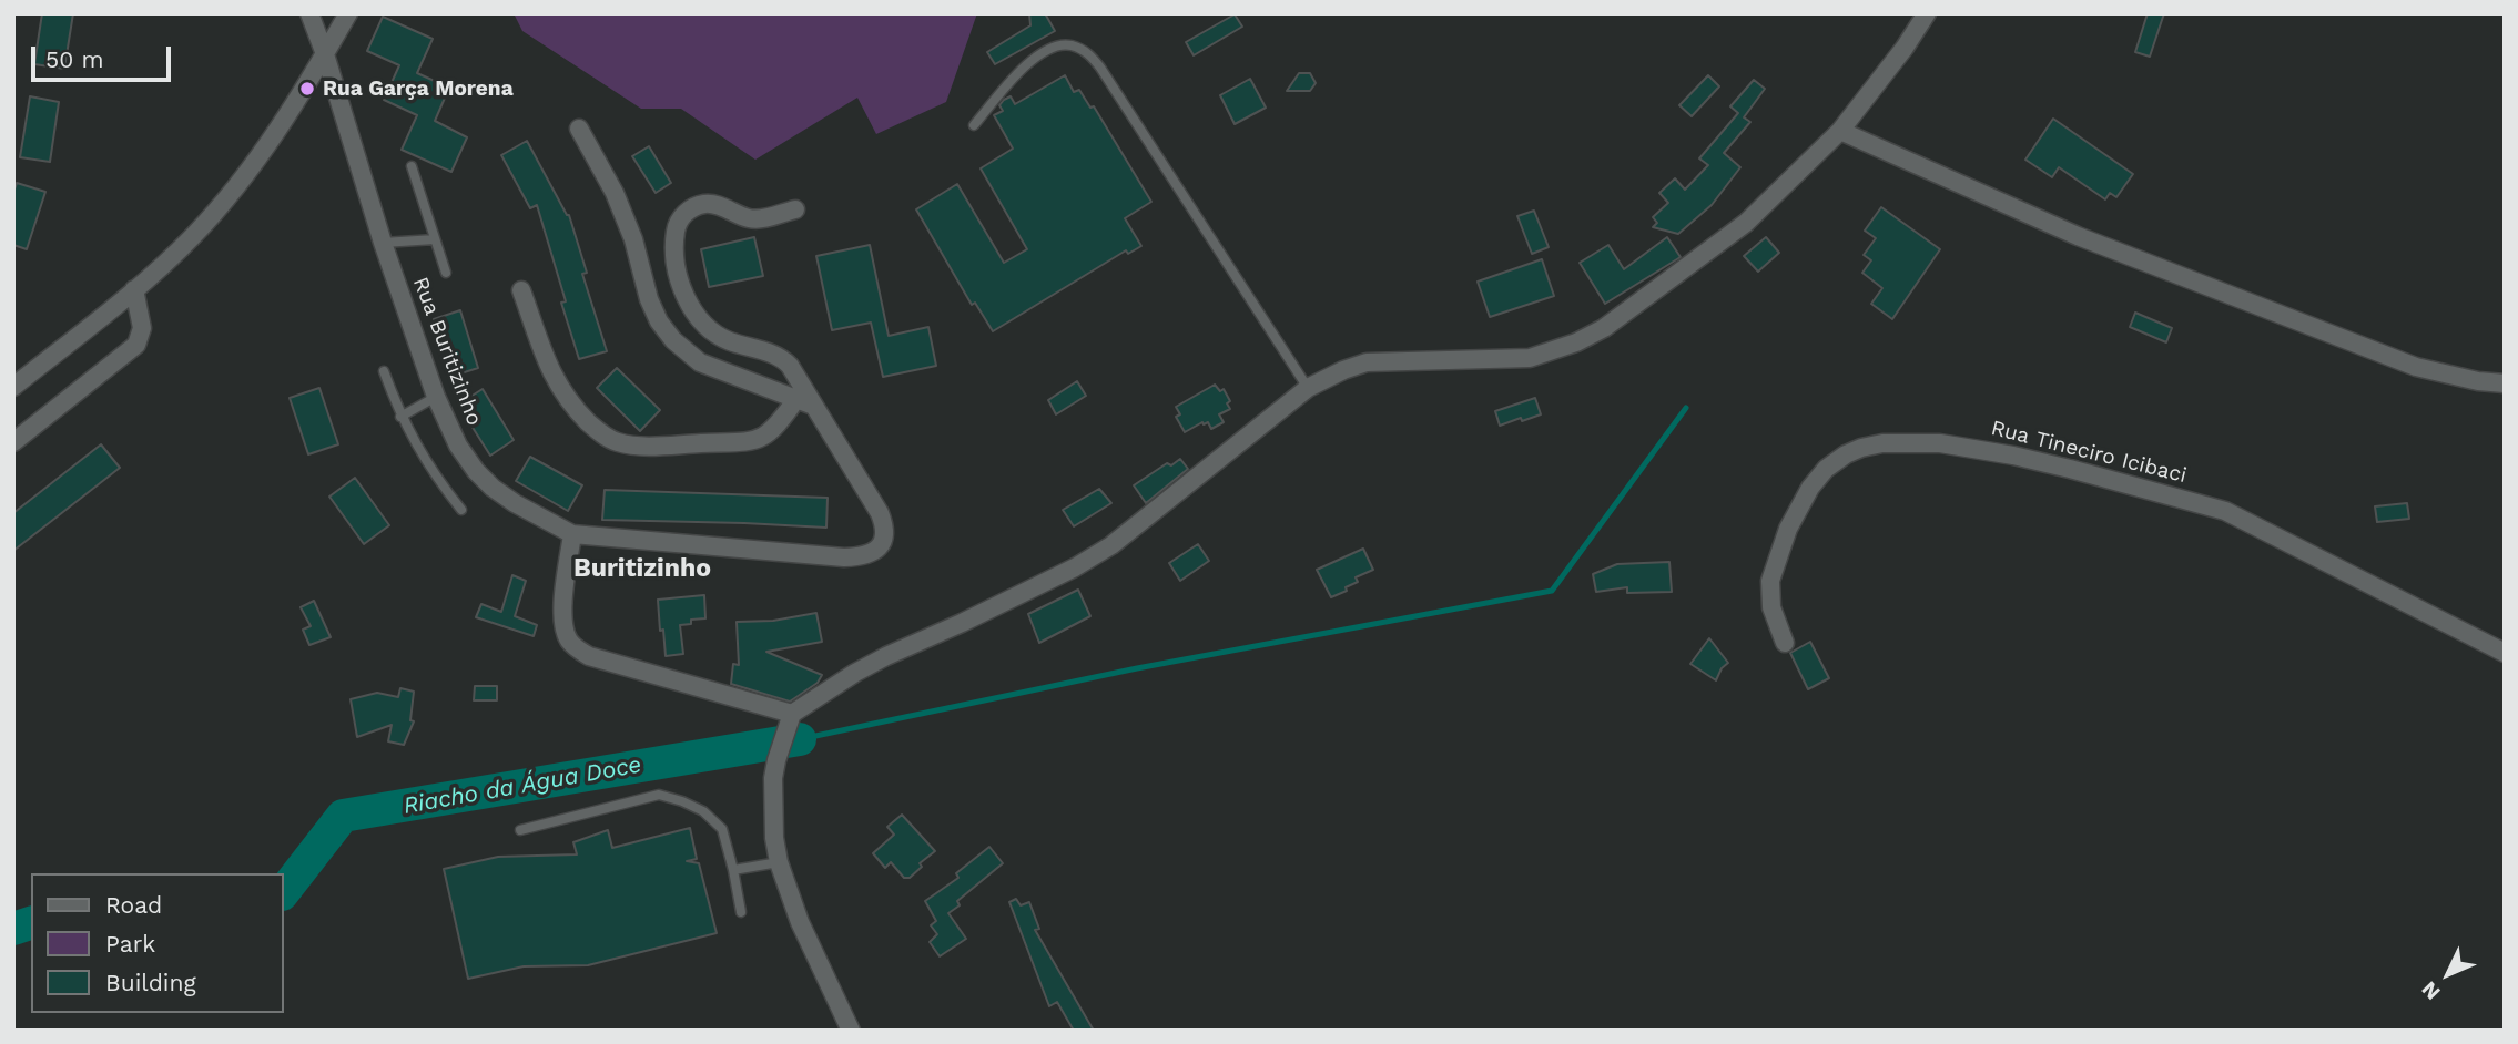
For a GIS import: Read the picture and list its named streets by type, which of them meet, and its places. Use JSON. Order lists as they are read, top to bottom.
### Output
{
  "streets": {
    "street": ["Rua Buritizinho", "Rua Tineciro Icibaci"]
  },
  "districts": ["Buritizinho"],
  "water": ["Riacho da Água Doce"],
  "places": ["Rua Garça Morena"],
  "legend": ["Road", "Park", "Building"],
  "scale_bar": "50 m",
  "north": "bottom left"
}
